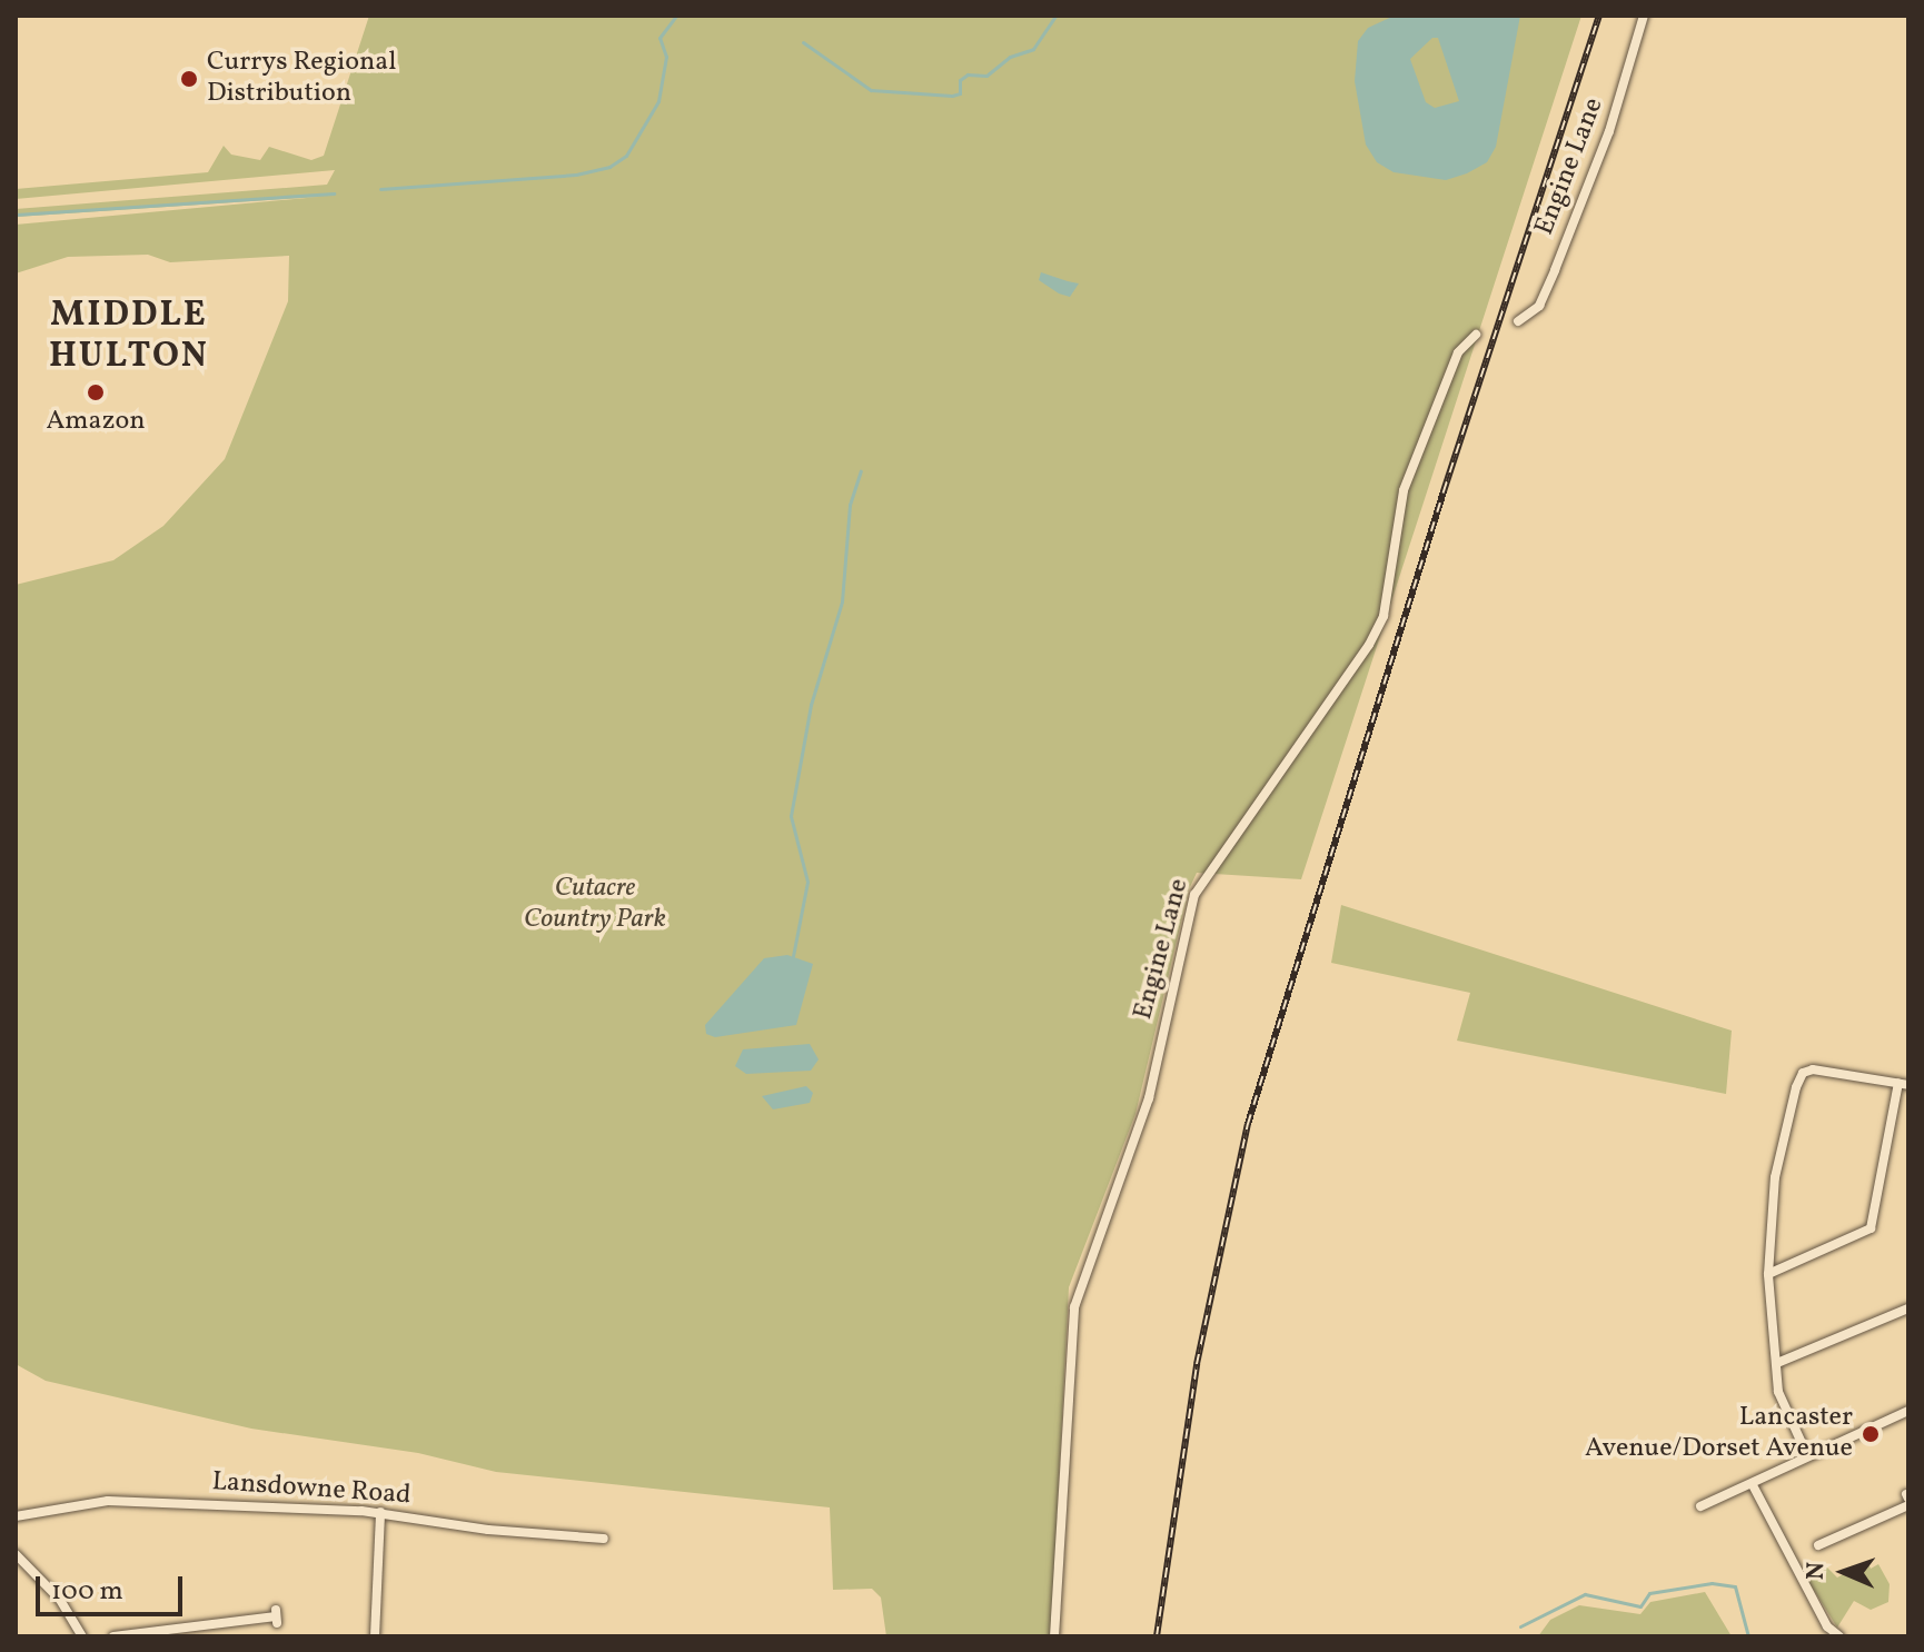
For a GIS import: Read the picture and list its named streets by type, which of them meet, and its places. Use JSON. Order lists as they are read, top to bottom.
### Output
{
  "streets": {
    "street": ["Engine Lane", "Lansdowne Road"]
  },
  "districts": ["MIDDLE HULTON"],
  "parks": ["Cutacre Country Park"],
  "places": ["Currys Regional Distribution", "Amazon", "Lancaster Avenue/Dorset Avenue"],
  "scale_bar": "100 m",
  "north": "left"
}
